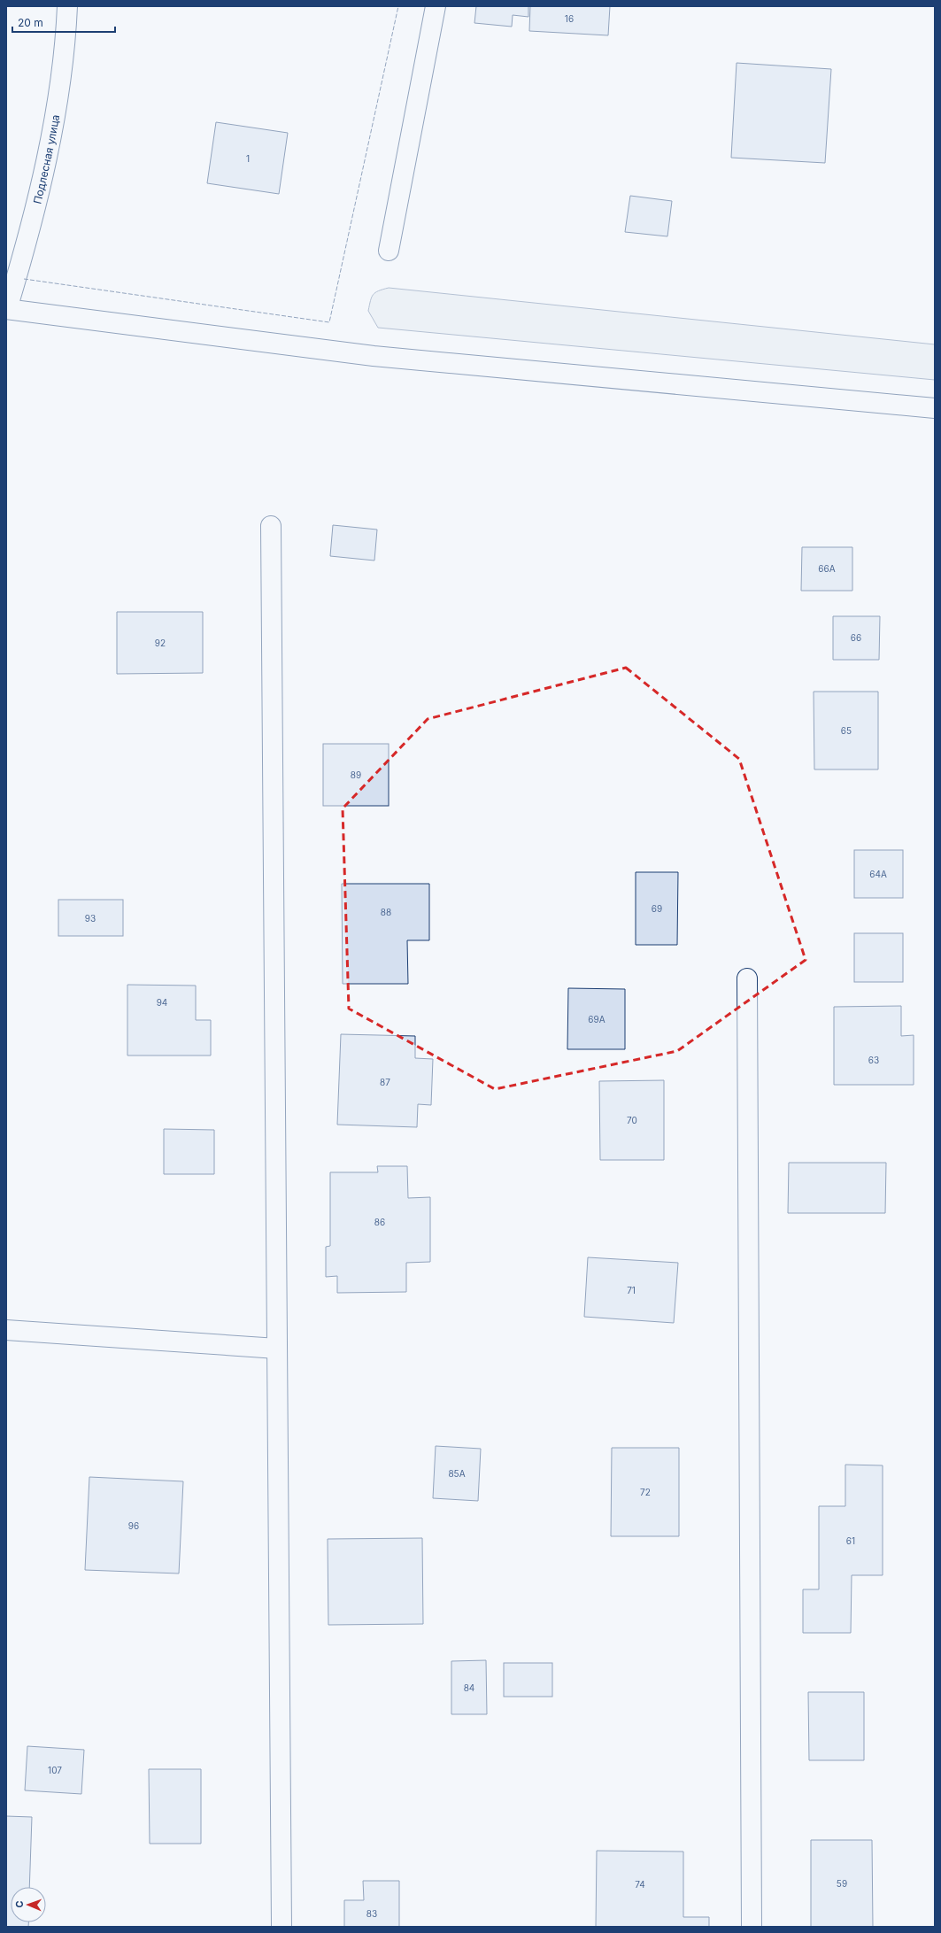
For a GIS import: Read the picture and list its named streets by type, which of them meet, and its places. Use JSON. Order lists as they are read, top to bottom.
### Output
{
  "streets": {
    "street": ["Подлесная улица"]
  },
  "house_numbers": [
    "16",
    "1",
    "66А",
    "66",
    "92",
    "65",
    "89",
    "64А",
    "69",
    "88",
    "93",
    "94",
    "69А",
    "63",
    "87",
    "70",
    "86",
    "71",
    "85А",
    "72",
    "96",
    "61",
    "84",
    "107",
    "59",
    "74",
    "83"
  ],
  "scale_bar": "20 m",
  "north": "left"
}
